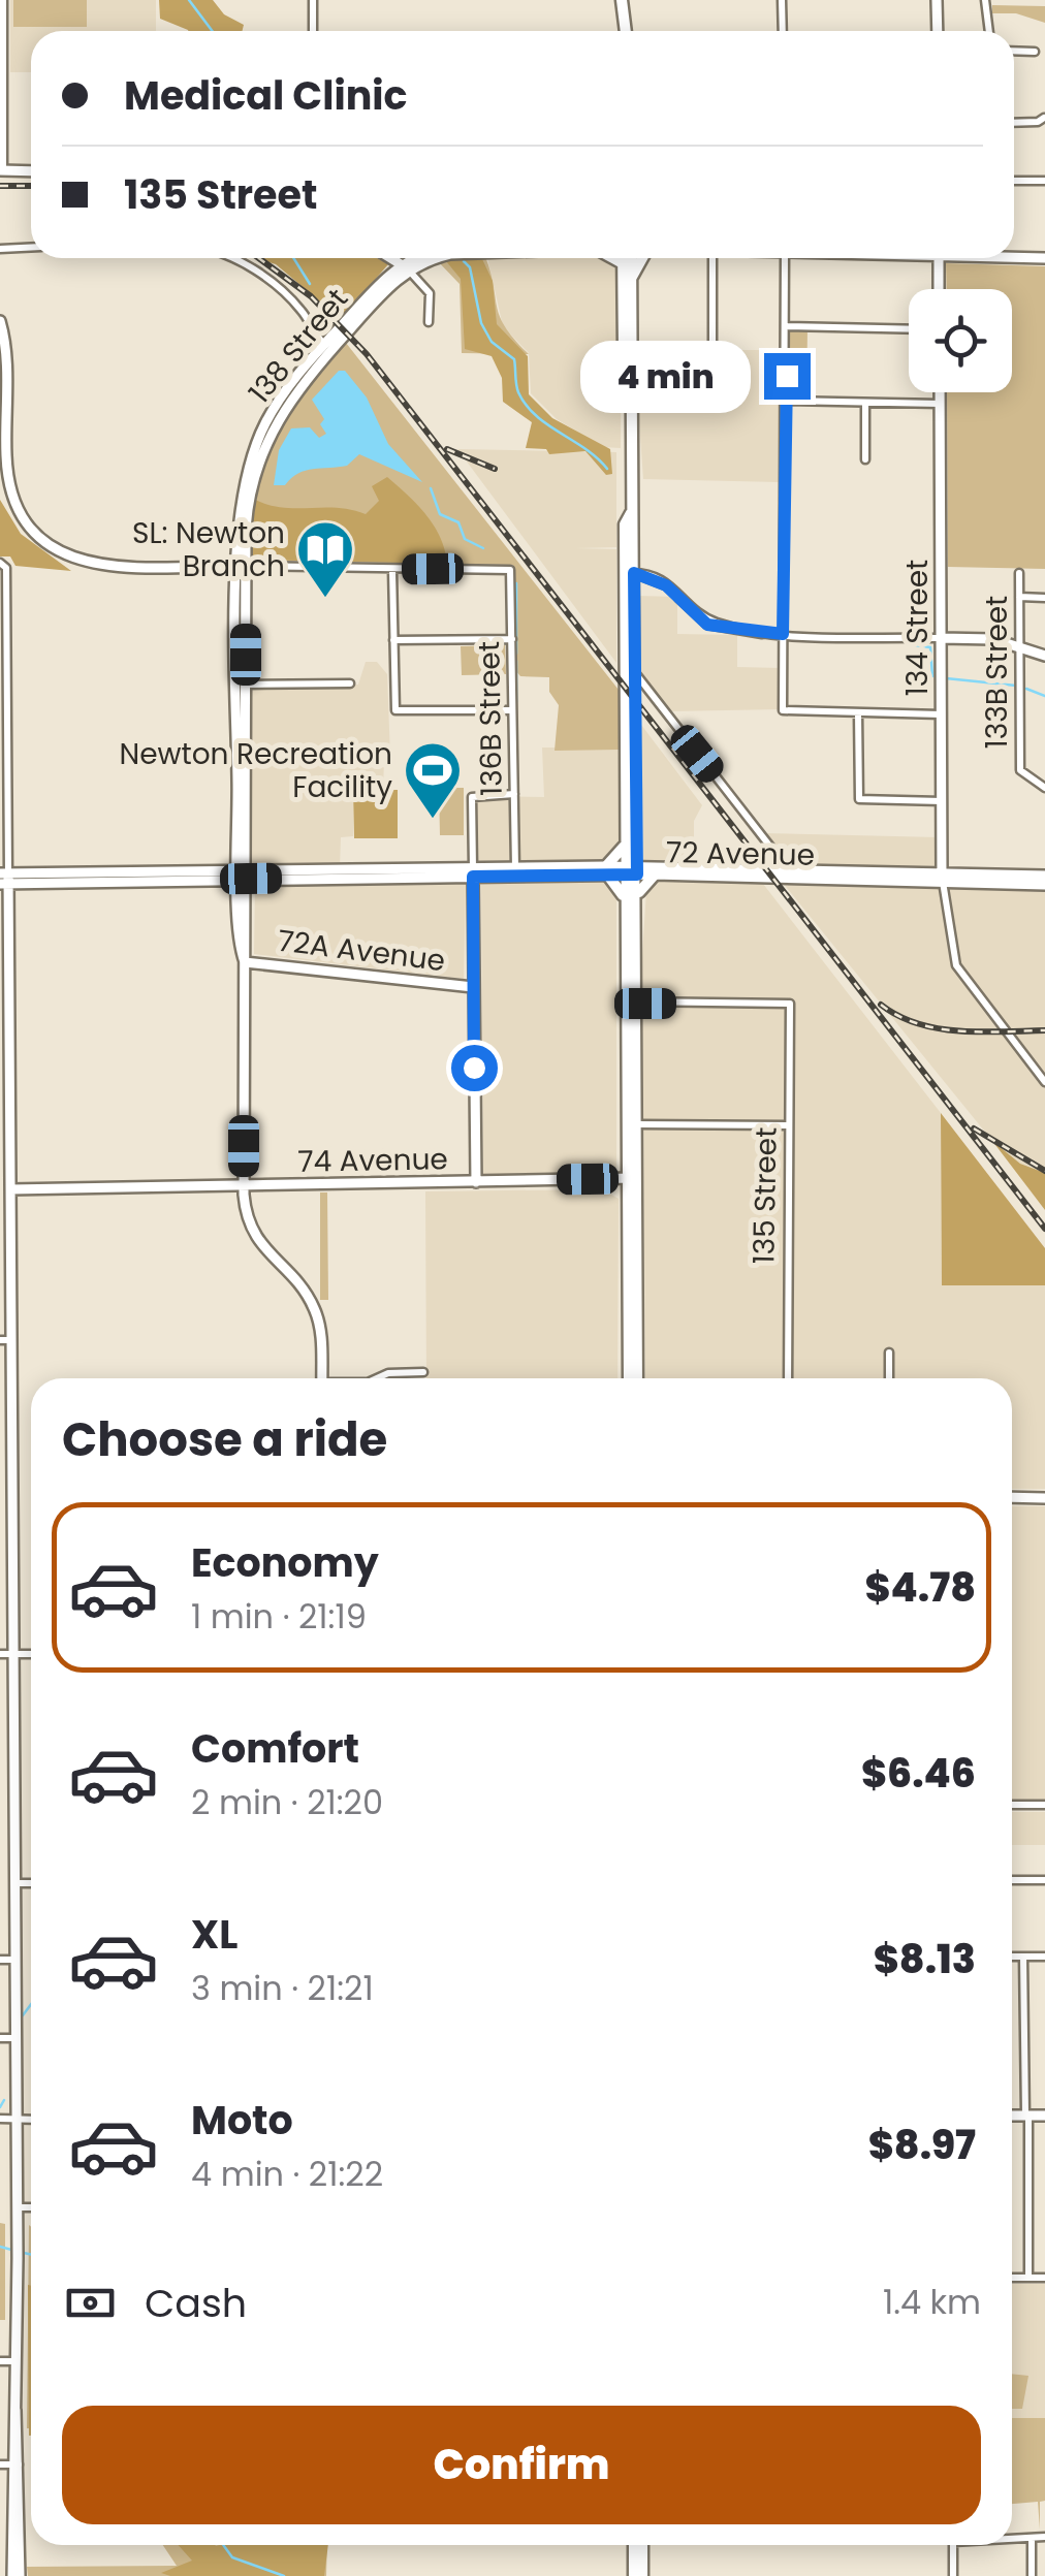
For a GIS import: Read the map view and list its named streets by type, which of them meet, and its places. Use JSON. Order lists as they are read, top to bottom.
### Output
{
  "streets": {
    "main road": [
      "138 Street",
      "134 Street",
      "72 Avenue",
      "72A Avenue",
      "74 Avenue"
    ],
    "street": ["133B Street", "136B Street", "135 Street"]
  },
  "crossings": [
    ["138 Street", "72 Avenue"],
    ["138 Street", "72A Avenue"],
    ["138 Street", "74 Avenue"],
    ["134 Street", "72 Avenue"],
    ["136B Street", "72 Avenue"]
  ],
  "places": {
    "library": ["SL: Newton Branch"],
    "sports": ["Newton Recreation Facility"]
  },
  "page": {
    "banner": ["Medical Clinic", "135 Street"],
    "bubble": "4 min",
    "heading": "Choose a ride",
    "list": [
      {
        "name": "Economy",
        "note": "1 min · 21:19",
        "value": "$4.78"
      },
      {
        "name": "Comfort",
        "note": "2 min · 21:20",
        "value": "$6.46"
      },
      {
        "name": "XL",
        "note": "3 min · 21:21",
        "value": "$8.13"
      },
      {
        "name": "Moto",
        "note": "4 min · 21:22",
        "value": "$8.97"
      }
    ],
    "pay": ["Cash", "1.4 km"],
    "buttons": "Confirm"
  }
}
